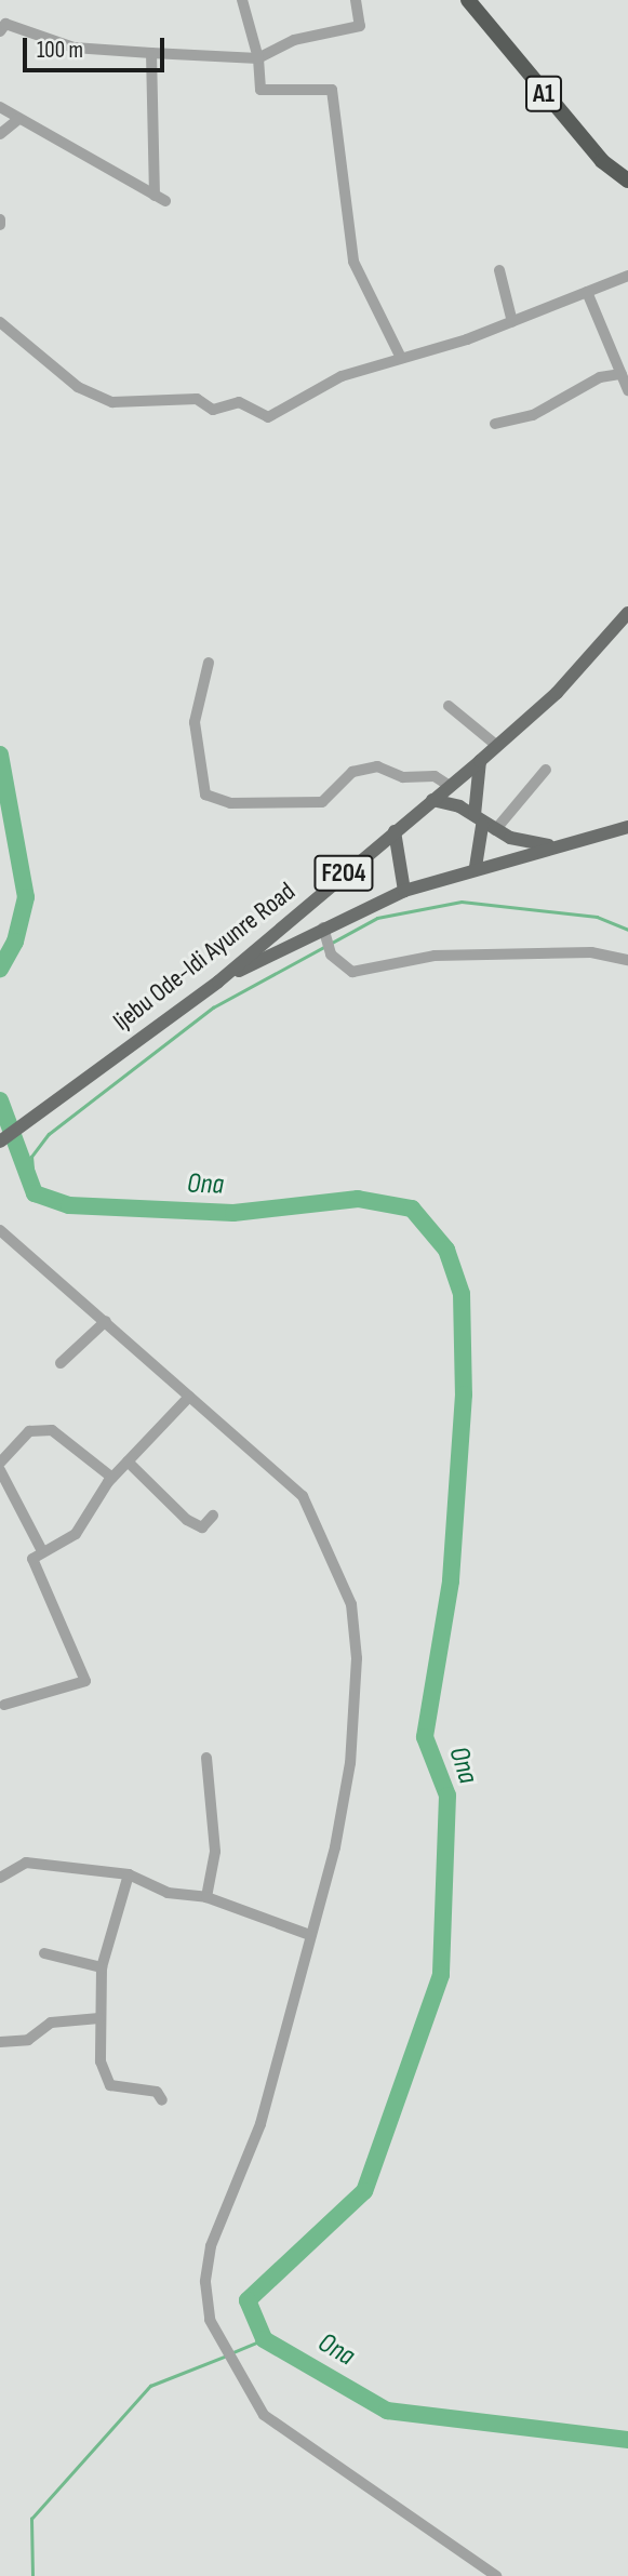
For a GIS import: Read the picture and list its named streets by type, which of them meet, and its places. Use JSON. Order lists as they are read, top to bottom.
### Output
{
  "streets": {
    "highway": ["A1"],
    "main road": ["F204", "Ijebu Ode-Idi Ayunre Road"]
  },
  "water": ["Ona"],
  "scale_bar": "100 m"
}
